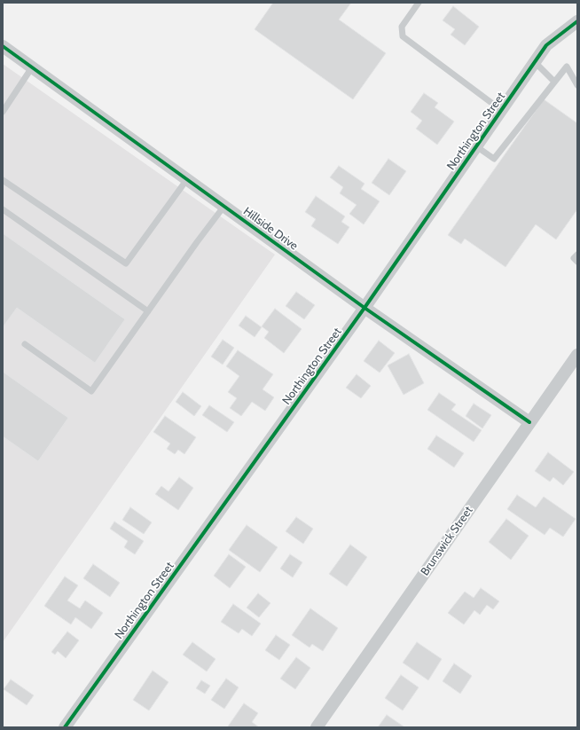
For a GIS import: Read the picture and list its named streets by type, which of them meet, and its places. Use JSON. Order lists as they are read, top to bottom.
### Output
{
  "streets": {
    "street": ["Northington Street", "Hillside Drive", "Brunswick Street"]
  },
  "crossings": [
    ["Northington Street", "Hillside Drive"],
    ["Hillside Drive", "Brunswick Street"]
  ]
}
